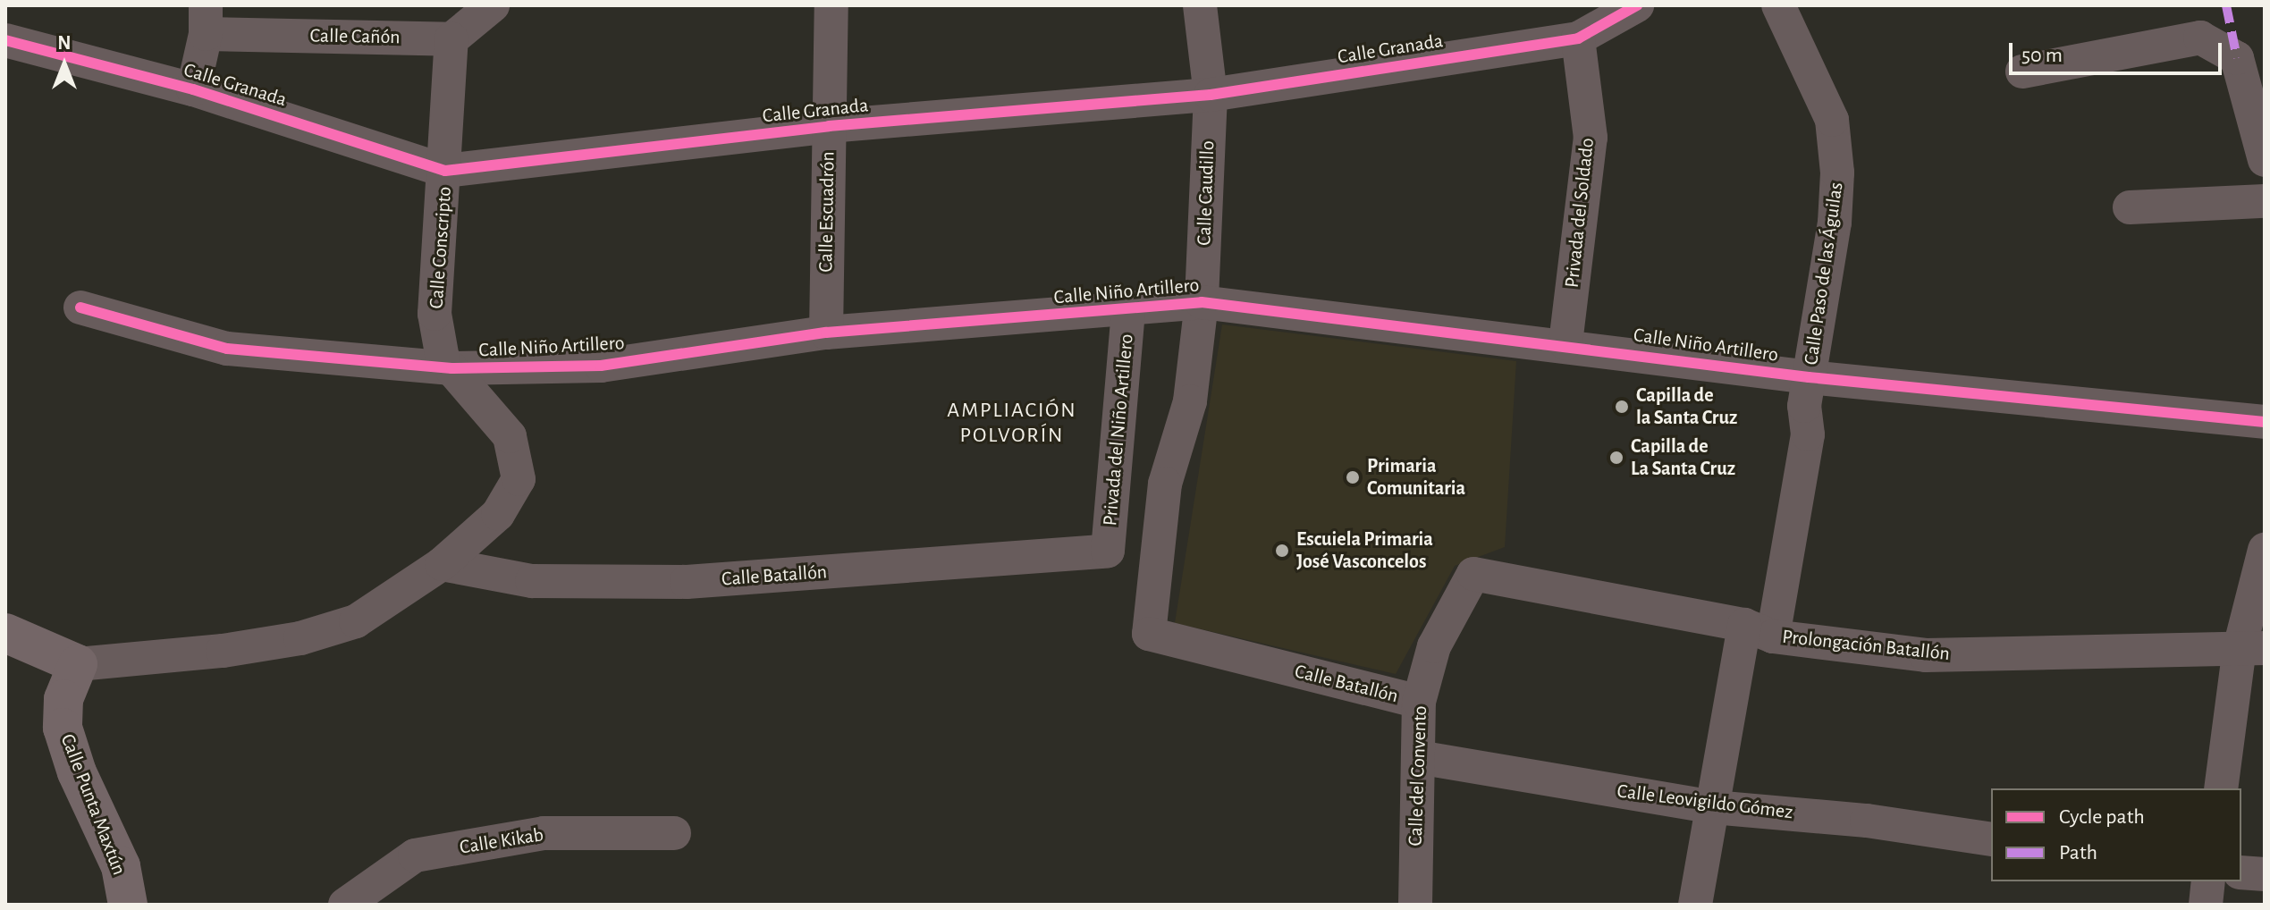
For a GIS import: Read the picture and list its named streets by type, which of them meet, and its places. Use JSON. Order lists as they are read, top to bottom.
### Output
{
  "streets": {
    "street": [
      "Calle Cañón",
      "Calle Granada",
      "Calle Caudillo",
      "Calle Escuadrón",
      "Privada del Soldado",
      "Calle Conscripto",
      "Calle Paso de las Águilas",
      "Calle Niño Artillero",
      "Privada del Niño Artillero",
      "Calle Batallón",
      "Prolongación Batallón",
      "Calle del Convento",
      "Calle Leovigildo Gómez",
      "Calle Punta Maxtún",
      "Calle Kikab"
    ]
  },
  "crossings": [
    ["Calle Cañón", "Calle Conscripto"],
    ["Calle Granada", "Calle Caudillo"],
    ["Calle Granada", "Calle Escuadrón"],
    ["Calle Granada", "Privada del Soldado"],
    ["Calle Granada", "Calle Conscripto"],
    ["Calle Caudillo", "Calle Niño Artillero"],
    ["Calle Caudillo", "Calle Batallón"],
    ["Calle Escuadrón", "Calle Niño Artillero"],
    ["Privada del Soldado", "Calle Niño Artillero"],
    ["Calle Conscripto", "Calle Niño Artillero"],
    ["Calle Conscripto", "Calle Batallón"],
    ["Calle Conscripto", "Calle Punta Maxtún"],
    ["Calle Paso de las Águilas", "Calle Niño Artillero"],
    ["Calle Paso de las Águilas", "Prolongación Batallón"],
    ["Calle Paso de las Águilas", "Calle Leovigildo Gómez"],
    ["Calle Niño Artillero", "Privada del Niño Artillero"],
    ["Privada del Niño Artillero", "Calle Batallón"],
    ["Calle Batallón", "Calle del Convento"],
    ["Prolongación Batallón", "Calle del Convento"],
    ["Calle del Convento", "Calle Leovigildo Gómez"]
  ],
  "districts": ["AMPLIACIÓN POLVORÍN"],
  "places": [
    "Capilla de la Santa Cruz",
    "Capilla de La Santa Cruz",
    "Primaria Comunitaria",
    "Escuiela Primaria José Vasconcelos"
  ],
  "legend": ["Cycle path", "Path"],
  "scale_bar": "50 m",
  "north": "top"
}
